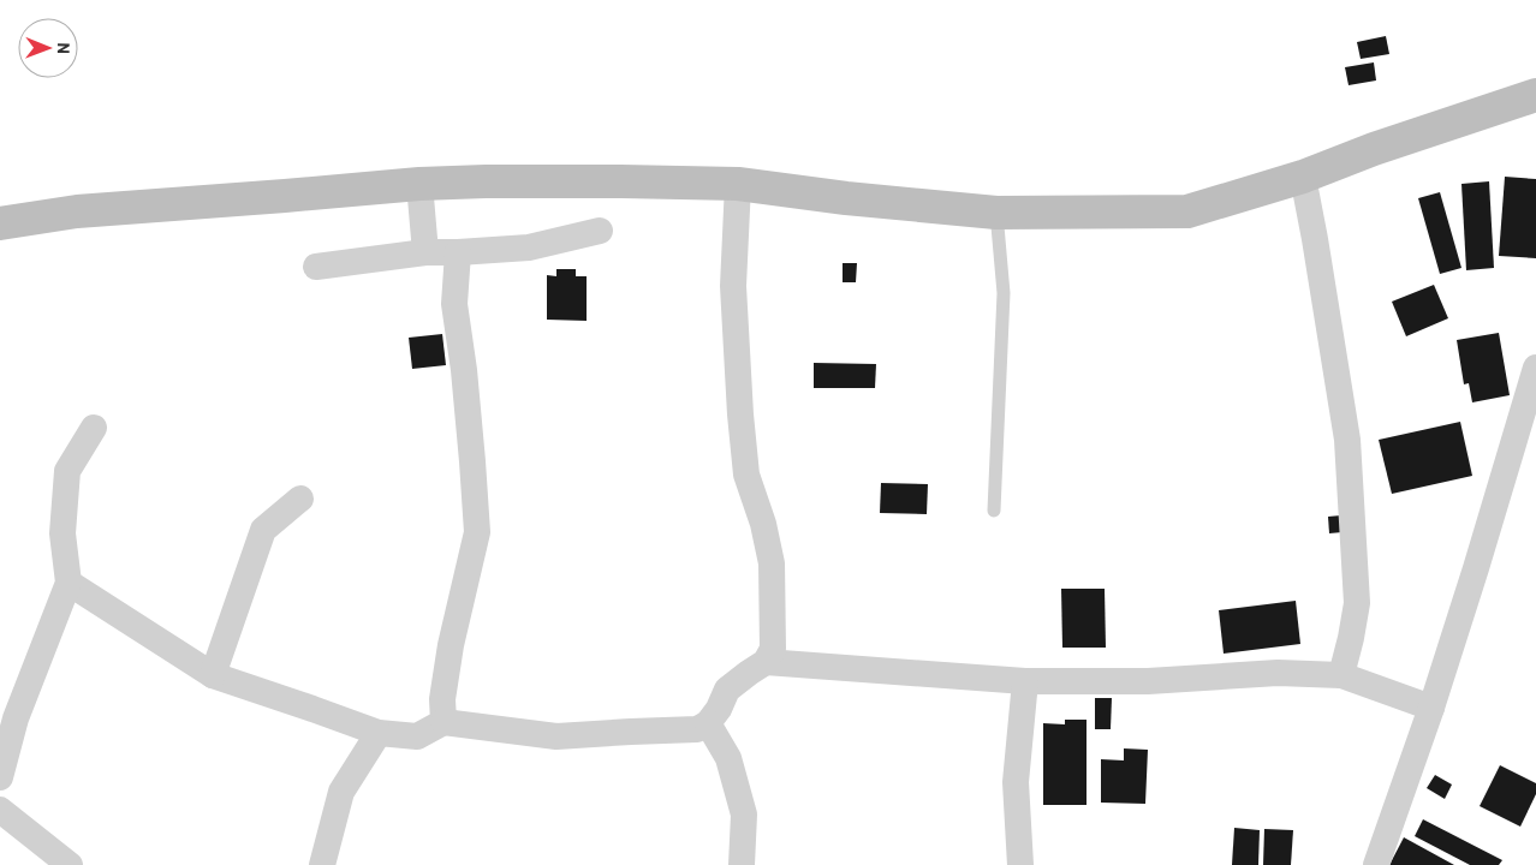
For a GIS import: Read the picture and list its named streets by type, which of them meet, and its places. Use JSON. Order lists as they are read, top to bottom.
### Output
{
  "north": "right"
}
